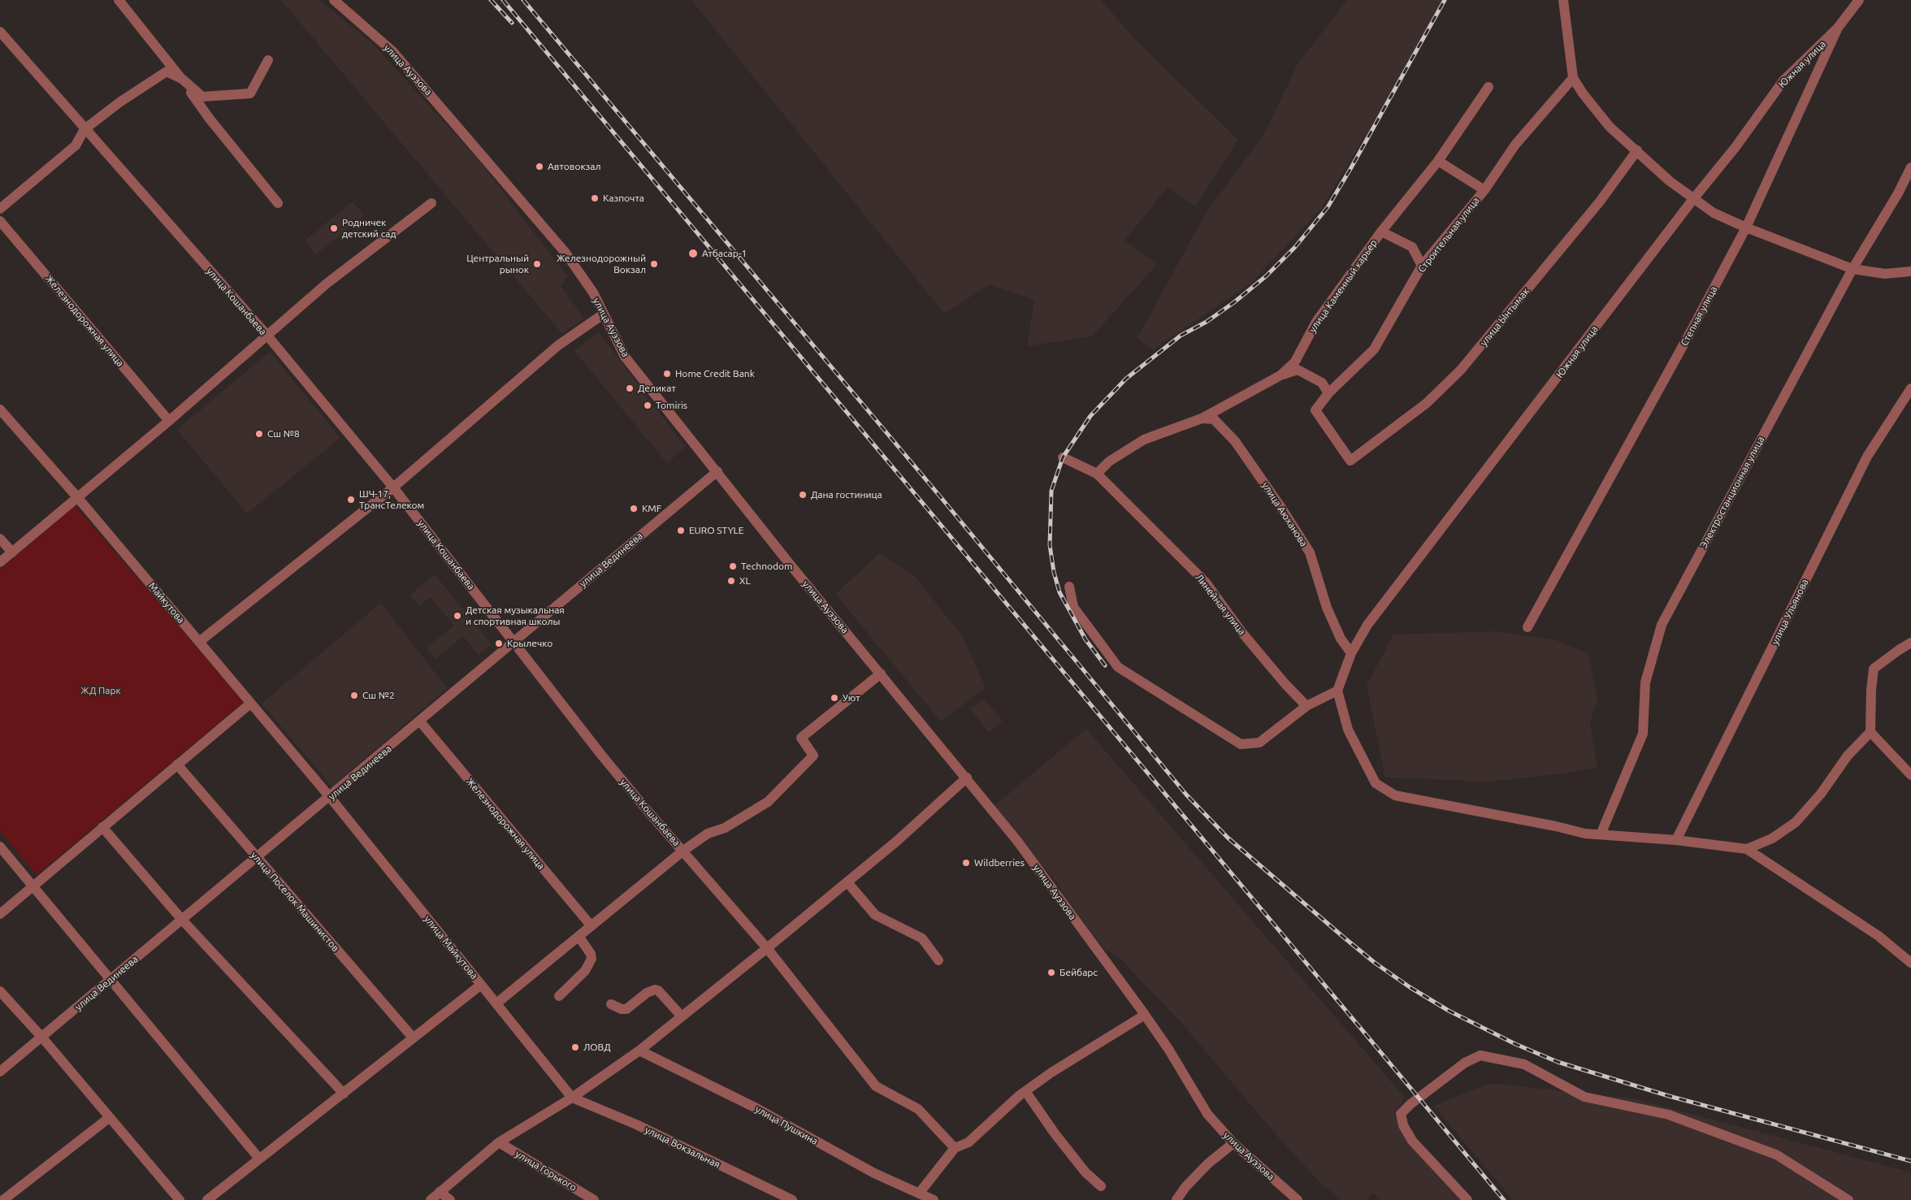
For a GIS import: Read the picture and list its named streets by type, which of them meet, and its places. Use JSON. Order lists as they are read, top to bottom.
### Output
{
  "streets": {
    "street": [
      "Южная улица",
      "улица Ауэзова",
      "Строительная улица",
      "улица Каменный карьер",
      "улица Кошанбаева",
      "Степная улица",
      "улица Ынтымак",
      "Железнодорожная улица",
      "Электростанционная улица",
      "улица Аюханова",
      "улица Вединеева",
      "Майкутова",
      "Линейная улица",
      "улица Ульянова",
      "улица Поселок Машинистов",
      "улица Майкутова",
      "улица Пушкина",
      "улица Вокзальная",
      "улица Горького"
    ]
  },
  "crossings": [
    ["Южная улица", "Степная улица"],
    ["Южная улица", "улица Аюханова"],
    ["улица Ауэзова", "улица Вединеева"],
    ["Строительная улица", "улица Ынтымак"],
    ["улица Каменный карьер", "улица Аюханова"],
    ["улица Каменный карьер", "Линейная улица"],
    ["улица Кошанбаева", "улица Вединеева"],
    ["Железнодорожная улица", "улица Вединеева"],
    ["улица Вединеева", "Майкутова"],
    ["улица Вединеева", "улица Поселок Машинистов"],
    ["улица Вединеева", "улица Майкутова"],
    ["Майкутова", "улица Майкутова"],
    ["улица Майкутова", "улица Вокзальная"]
  ],
  "parks": ["ЖД Парк"],
  "places": [
    "Автовокзал",
    "Казпочта",
    "Родничек детский сад",
    "Атбасар-1",
    "Центральный рынок",
    "Железнодорожный Вокзал",
    "Home Credit Bank",
    "Деликат",
    "Tomiris",
    "Сш №8",
    "Дана гостиница",
    "ШЧ-17, ТрансТелеком",
    "KMF",
    "EURO STYLE",
    "Technodom",
    "XL",
    "Детская музыкальная и спортивная школы",
    "Крылечко",
    "Сш №2",
    "Уют",
    "Wildberries",
    "Бейбарс",
    "ЛОВД"
  ]
}
